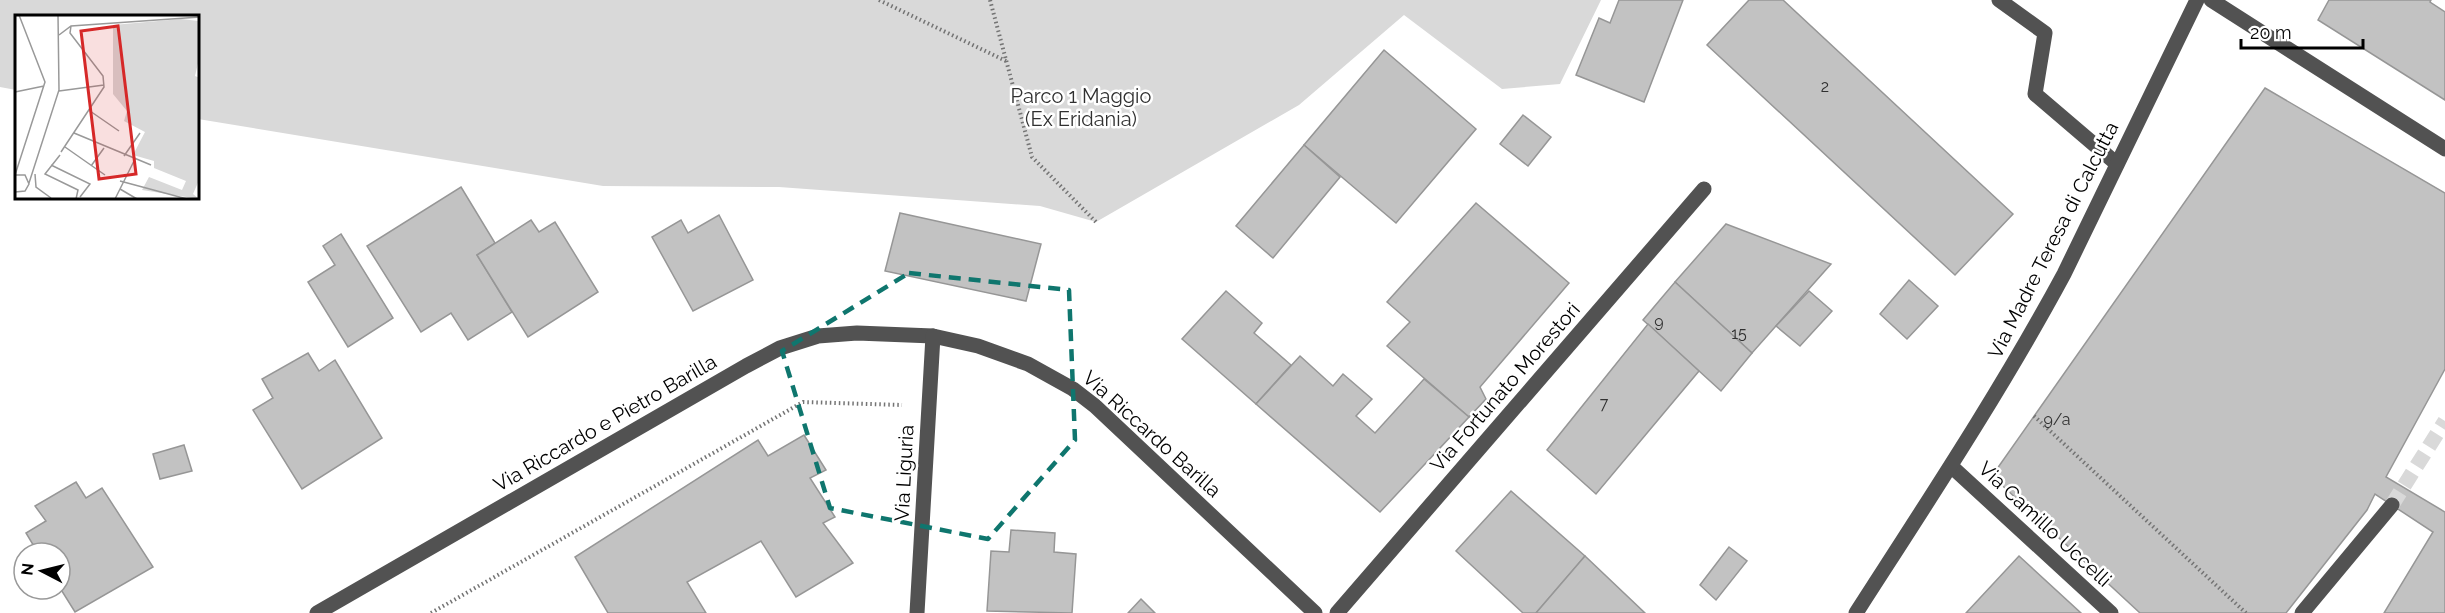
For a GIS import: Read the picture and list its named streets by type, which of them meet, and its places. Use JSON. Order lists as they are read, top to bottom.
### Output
{
  "streets": {
    "street": [
      "Via Madre Teresa di Calcutta",
      "Via Fortunato Morestori",
      "Via Riccardo e Pietro Barilla",
      "Via Riccardo Barilla",
      "Via Liguria",
      "Via Camillo Uccelli"
    ]
  },
  "crossings": [
    ["Via Madre Teresa di Calcutta", "Via Camillo Uccelli"],
    ["Via Riccardo e Pietro Barilla", "Via Riccardo Barilla"],
    ["Via Riccardo e Pietro Barilla", "Via Liguria"],
    ["Via Riccardo Barilla", "Via Liguria"]
  ],
  "parks": ["Parco 1 Maggio (Ex Eridania)"],
  "house_numbers": [
    "2",
    "9",
    "15",
    "7",
    "9/a"
  ],
  "scale_bar": "20 m",
  "north": "left"
}
